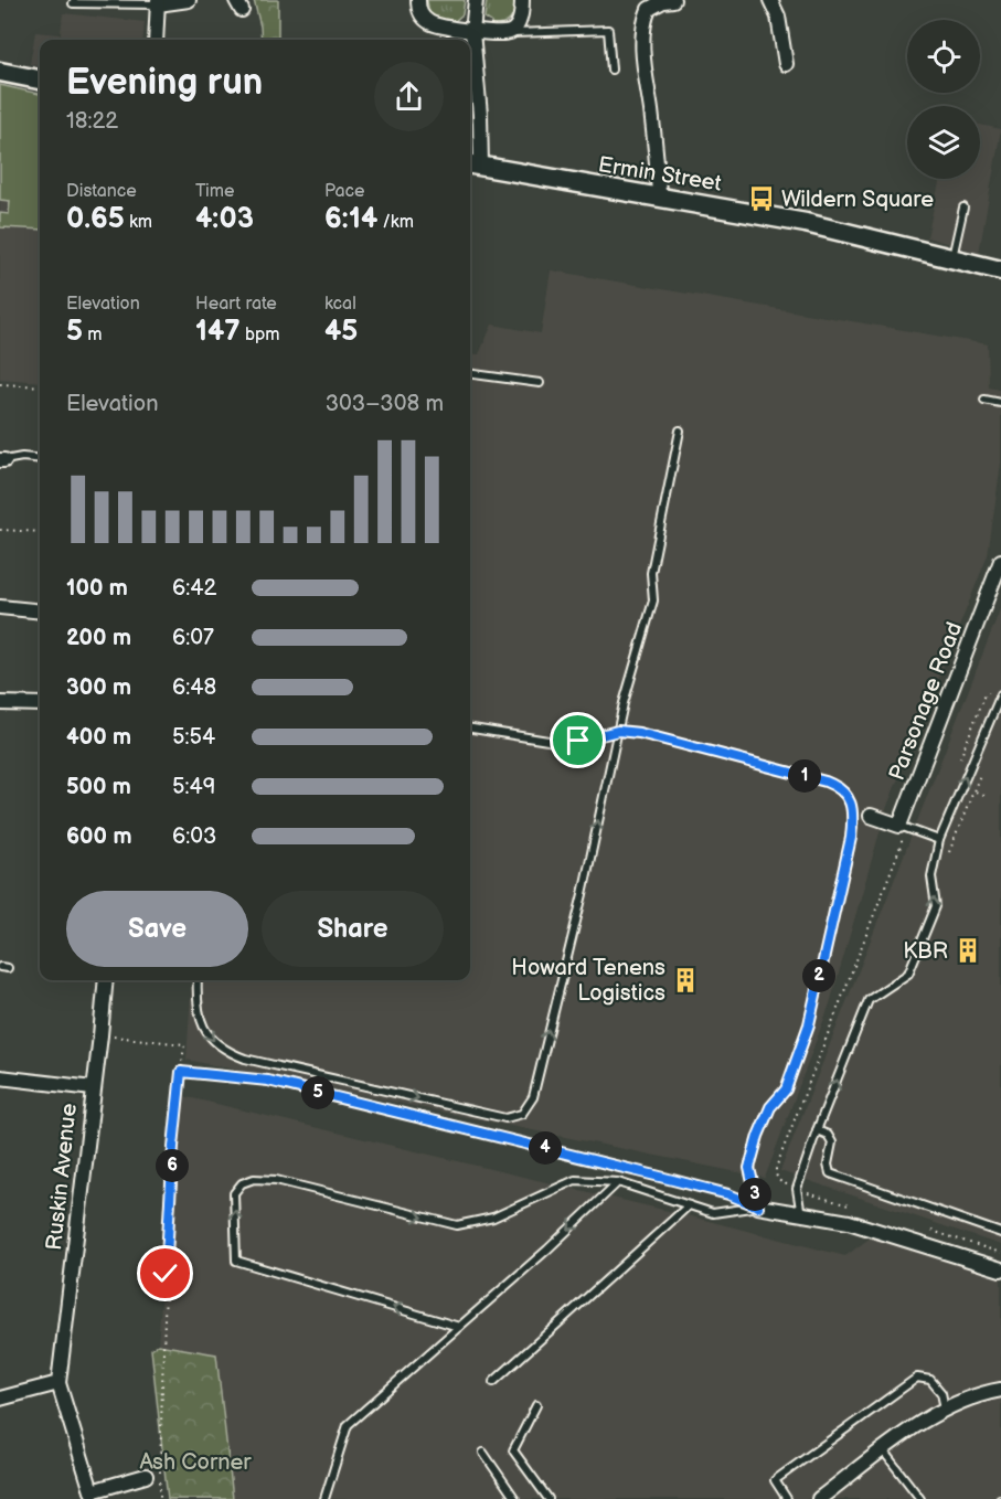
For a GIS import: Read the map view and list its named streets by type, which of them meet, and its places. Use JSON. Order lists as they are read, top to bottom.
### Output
{
  "streets": {
    "main road": ["Ermin Street"],
    "street": ["Parsonage Road", "Ruskin Avenue"]
  },
  "parks": ["Ash Corner"],
  "places": {
    "bus stop": ["Wildern Square"],
    "building": ["KBR", "Howard Tenens Logistics"]
  },
  "page": {
    "heading": ["Evening run", "18:22"],
    "stats": [
      ["Distance", "0.65 km"],
      ["Time", "4:03"],
      ["Pace", "6:14 /km"],
      ["Elevation", "5 m"],
      ["Heart rate", "147 bpm"],
      ["kcal", "45"]
    ],
    "chart": ["Elevation", "303–308 m"],
    "list": [
      {
        "name": "100 m",
        "note": "6:42"
      },
      {
        "name": "200 m",
        "note": "6:07"
      },
      {
        "name": "300 m",
        "note": "6:48"
      },
      {
        "name": "400 m",
        "note": "5:54"
      },
      {
        "name": "500 m",
        "note": "5:49"
      },
      {
        "name": "600 m",
        "note": "6:03"
      }
    ],
    "pins": [
      "1",
      "2",
      "5",
      "4",
      "6",
      "3"
    ],
    "buttons": ["Save", "Share"]
  }
}
